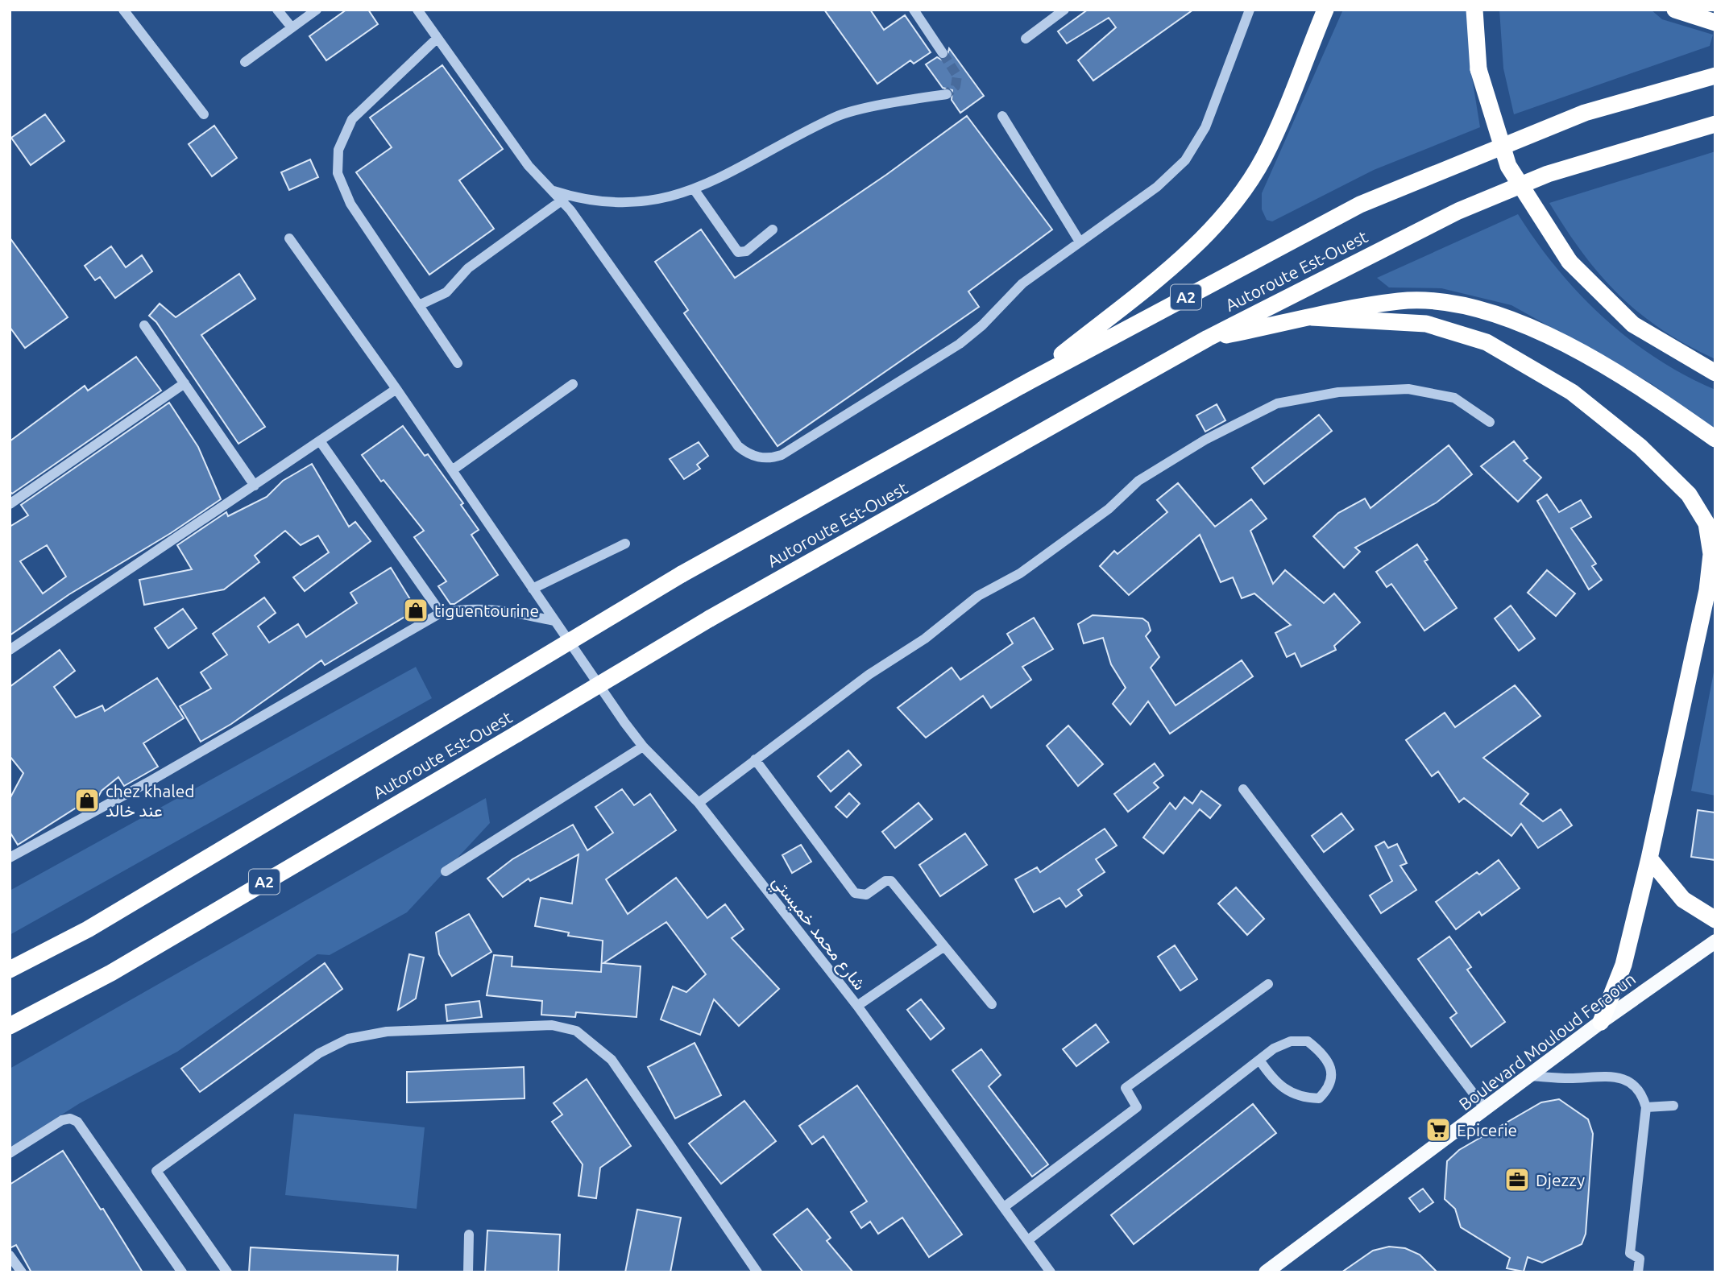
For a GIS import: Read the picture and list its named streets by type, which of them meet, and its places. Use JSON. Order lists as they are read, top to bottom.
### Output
{
  "streets": {
    "highway": ["Autoroute Est-Ouest", "A2"],
    "main road": ["Boulevard Mouloud Feraoun"],
    "street": ["شارع محمد خميستي"]
  },
  "places": {
    "shop": ["tiguentourine", "chez khaled عند خالد"],
    "supermarket": ["Epicerie"],
    "office": ["Djezzy"]
  }
}
